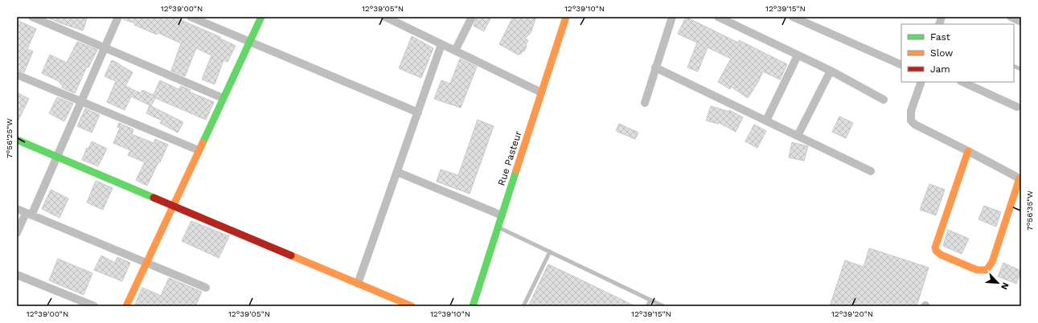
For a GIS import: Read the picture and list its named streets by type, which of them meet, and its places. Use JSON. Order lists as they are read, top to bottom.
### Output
{
  "streets": {
    "street": ["Rue Pasteur"]
  },
  "legend": ["Fast", "Slow", "Jam"],
  "north": "bottom right",
  "coordinates": [
    "12°39'00\"N",
    "12°39'05\"N",
    "12°39'10\"N",
    "12°39'15\"N",
    "7°56'25\"W",
    "7°56'35\"W",
    "12°39'20\"N"
  ]
}
